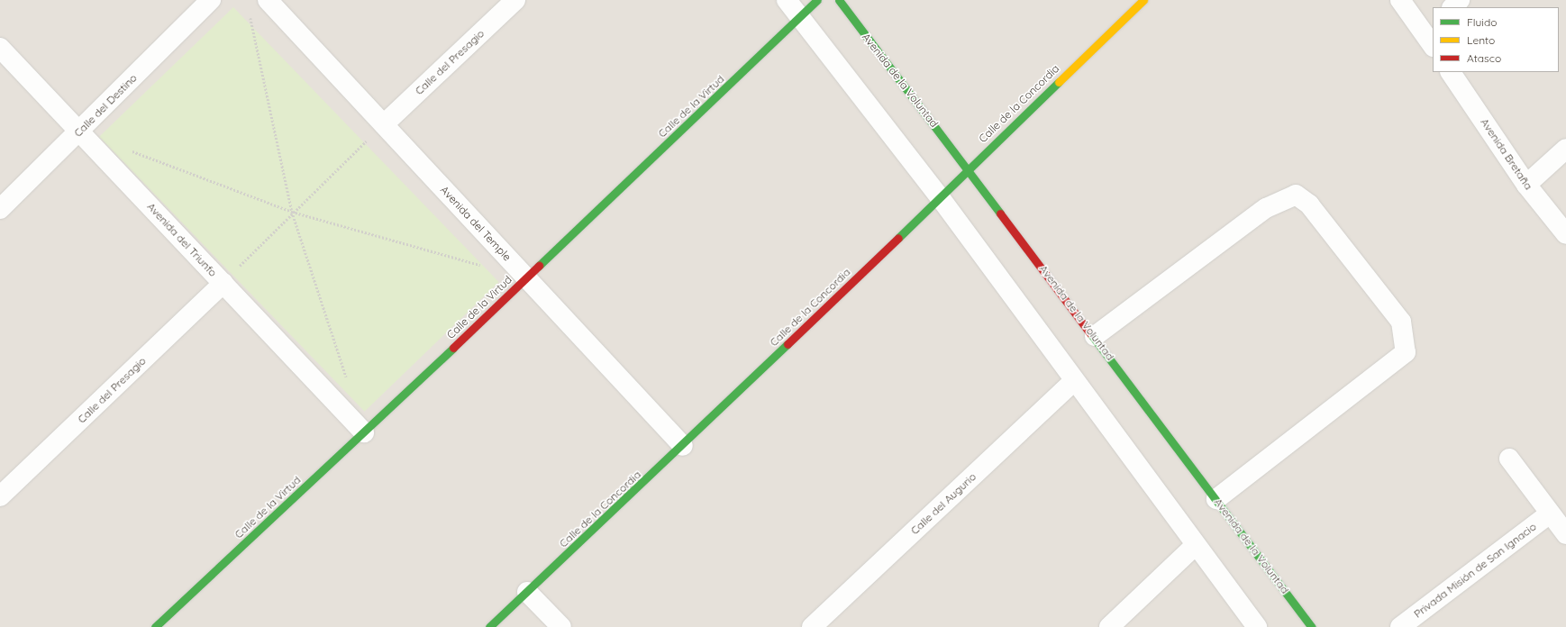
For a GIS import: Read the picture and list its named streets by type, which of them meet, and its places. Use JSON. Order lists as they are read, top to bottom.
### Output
{
  "streets": {
    "street": [
      "Calle del Presagio",
      "Avenida de la Voluntad",
      "Calle de la Concordia",
      "Calle del Destino",
      "Calle de la Virtud",
      "Avenida Bretaña",
      "Avenida del Temple",
      "Avenida del Triunfo",
      "Calle del Augurio",
      "Privada Misión de San Ignacio"
    ]
  },
  "crossings": [
    ["Calle del Presagio", "Avenida del Temple"],
    ["Calle del Presagio", "Avenida del Triunfo"],
    ["Avenida de la Voluntad", "Calle de la Concordia"],
    ["Calle de la Concordia", "Avenida del Temple"],
    ["Calle del Destino", "Avenida del Triunfo"],
    ["Calle de la Virtud", "Avenida del Temple"],
    ["Calle de la Virtud", "Avenida del Triunfo"]
  ],
  "legend": ["Fluido", "Lento", "Atasco"]
}
